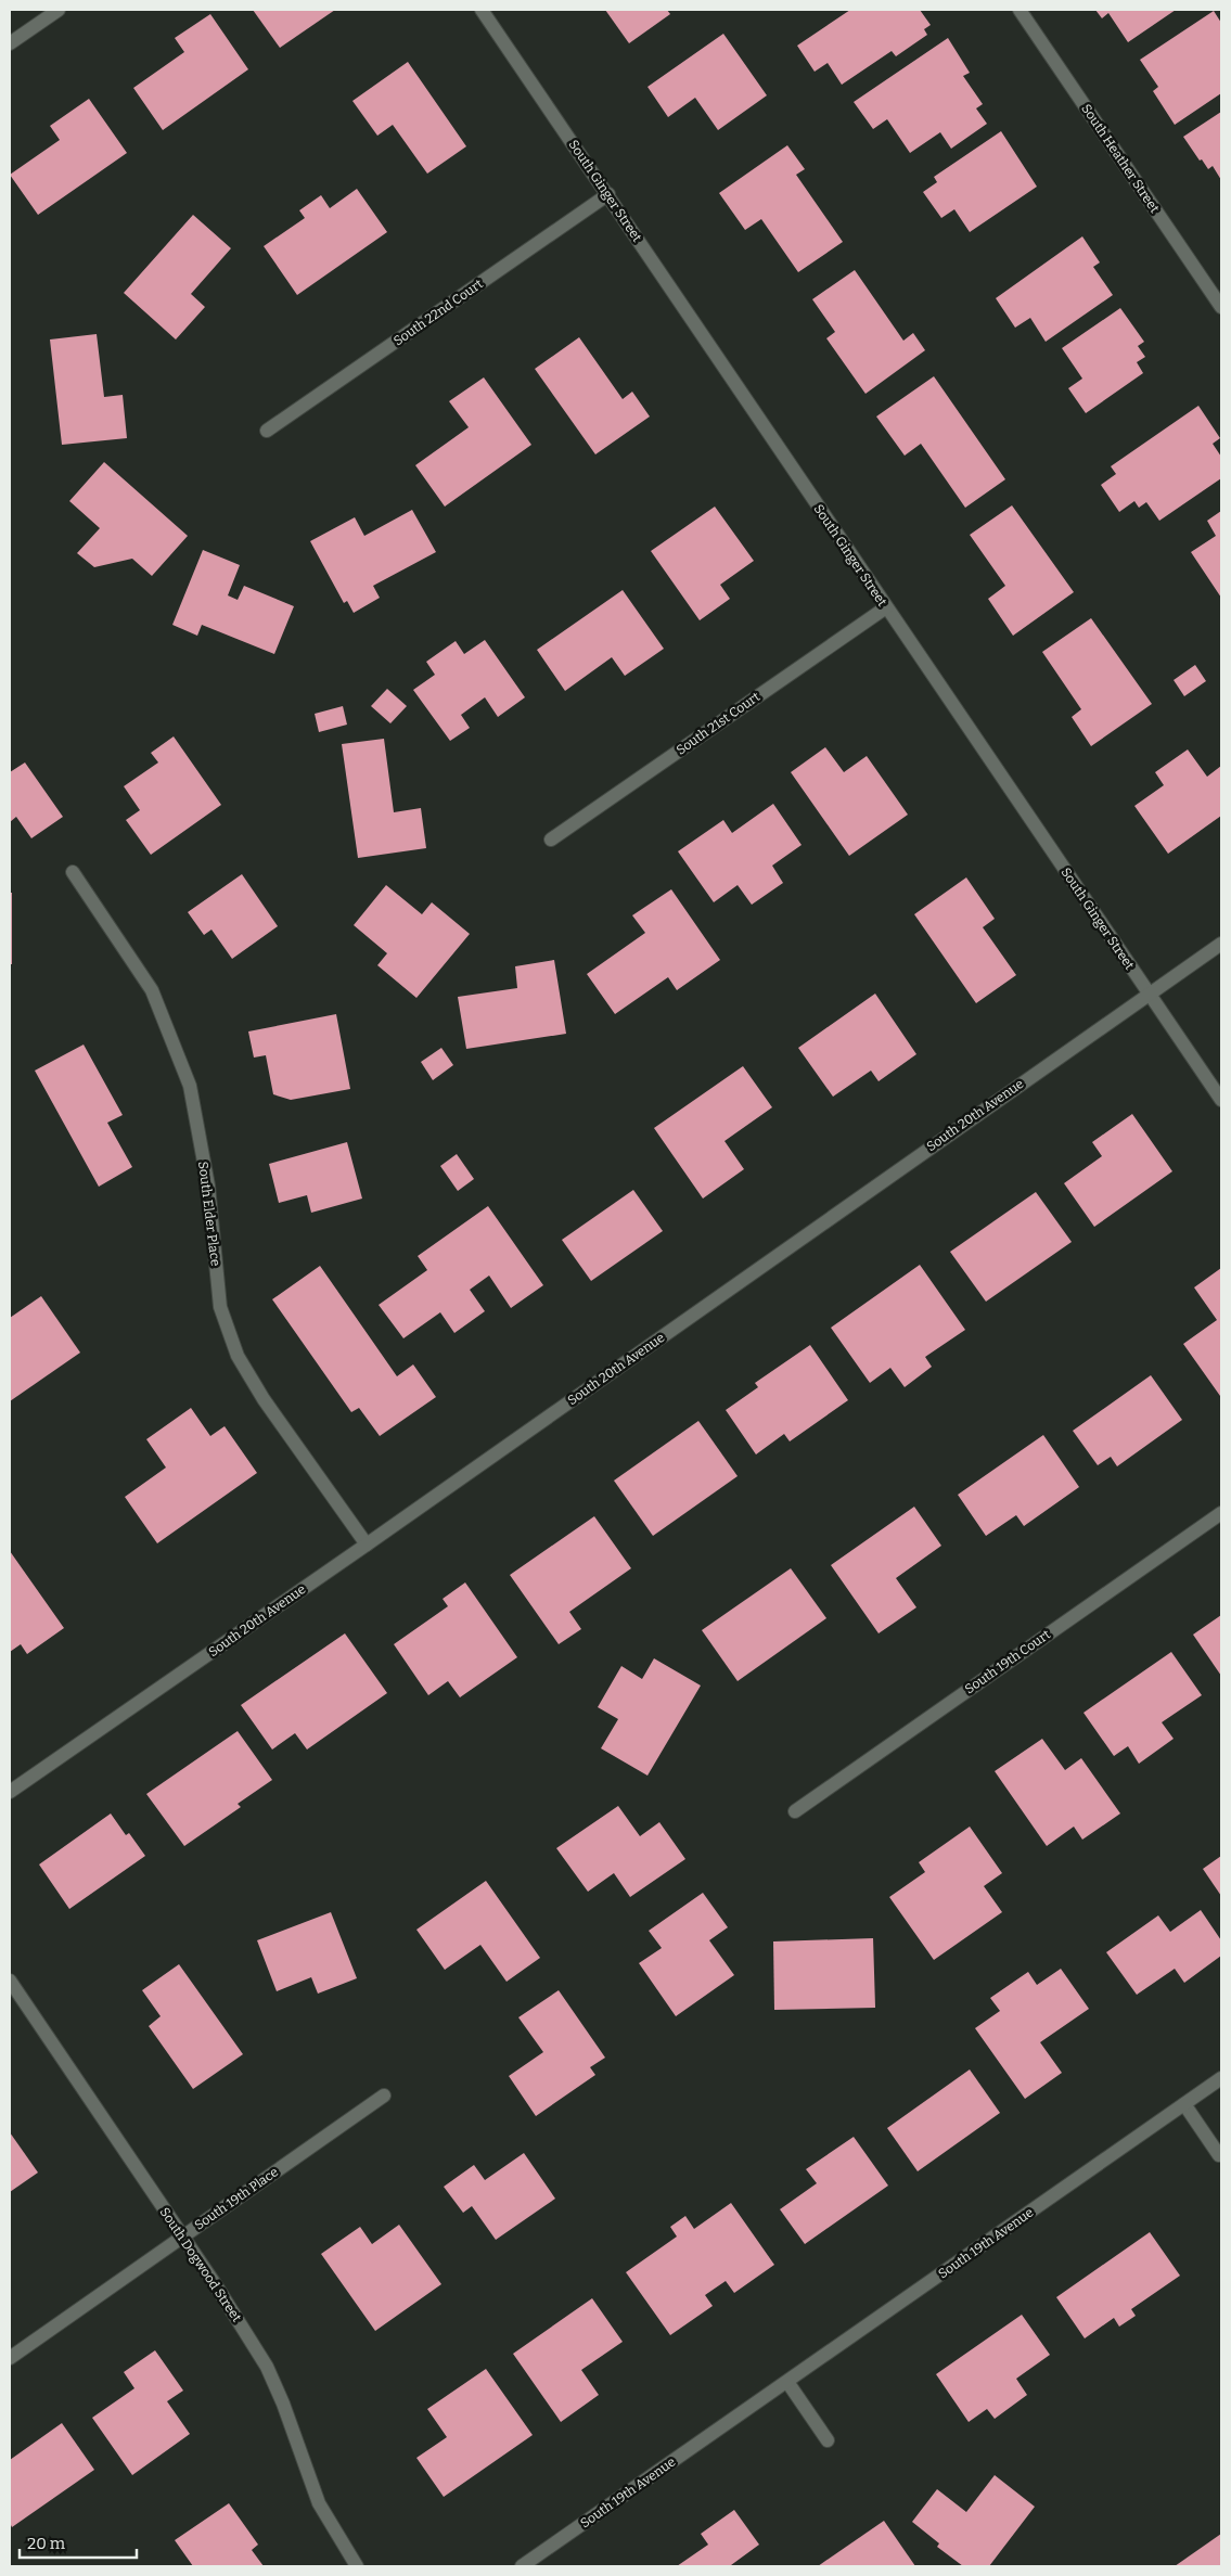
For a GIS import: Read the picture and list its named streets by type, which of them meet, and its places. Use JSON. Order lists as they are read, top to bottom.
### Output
{
  "streets": {
    "street": [
      "South Heather Street",
      "South Ginger Street",
      "South 22nd Court",
      "South 21st Court",
      "South 20th Avenue",
      "South Elder Place",
      "South 19th Court",
      "South 19th Place",
      "South 19th Avenue",
      "South Dogwood Street"
    ]
  },
  "crossings": [
    ["South Ginger Street", "South 22nd Court"],
    ["South Ginger Street", "South 21st Court"],
    ["South Ginger Street", "South 20th Avenue"],
    ["South 20th Avenue", "South Elder Place"],
    ["South 19th Place", "South Dogwood Street"]
  ],
  "scale_bar": "20 m"
}
